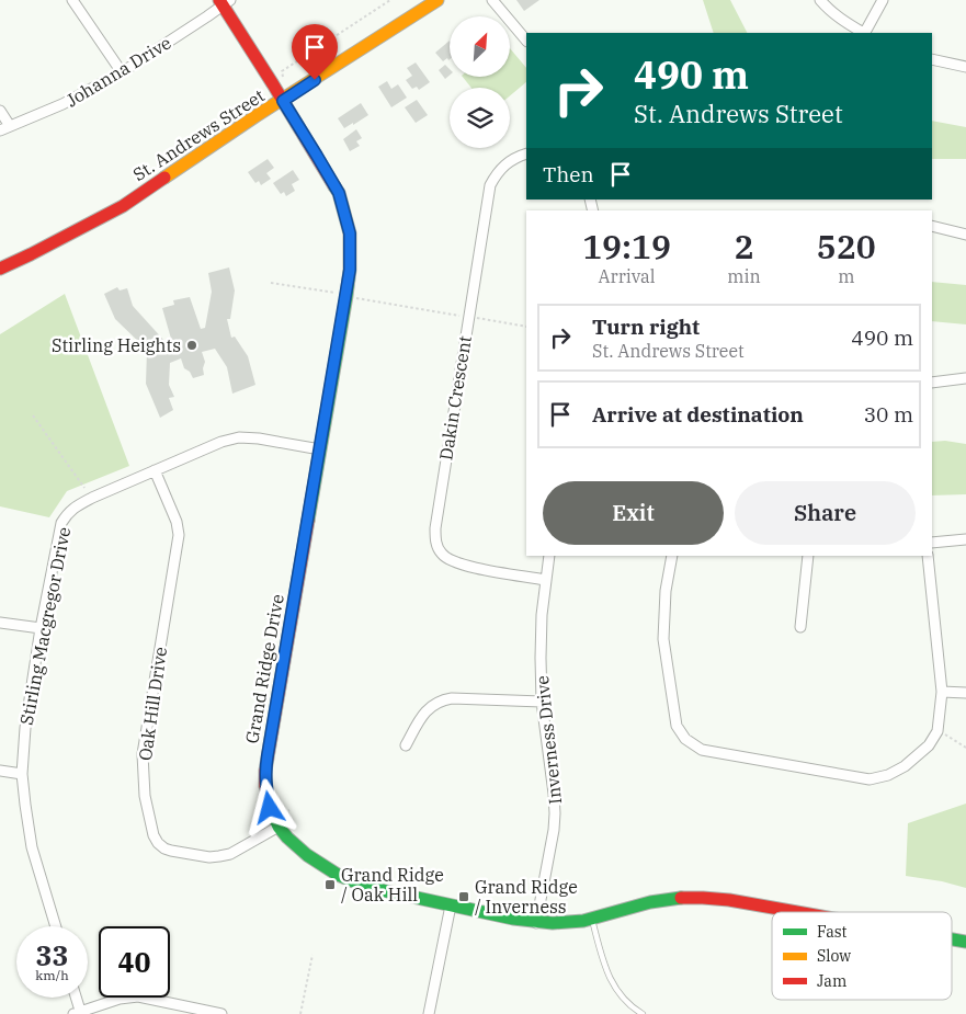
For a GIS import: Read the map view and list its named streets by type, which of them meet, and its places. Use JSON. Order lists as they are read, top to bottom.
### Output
{
  "streets": {
    "street": [
      "Johanna Drive",
      "St. Andrews Street",
      "Dakin Crescent",
      "Stirling Macgregor Drive",
      "Grand Ridge Drive",
      "Oak Hill Drive",
      "Inverness Drive"
    ]
  },
  "crossings": [
    ["Johanna Drive", "Grand Ridge Drive"],
    ["St. Andrews Street", "Grand Ridge Drive"],
    ["Dakin Crescent", "Inverness Drive"],
    ["Stirling Macgregor Drive", "Grand Ridge Drive"],
    ["Stirling Macgregor Drive", "Oak Hill Drive"],
    ["Grand Ridge Drive", "Oak Hill Drive"],
    ["Grand Ridge Drive", "Inverness Drive"]
  ],
  "places": {
    "other": ["Stirling Heights"],
    "transit": ["Grand Ridge / Oak Hill", "Grand Ridge / Inverness"]
  },
  "legend": ["Fast", "Slow", "Jam"],
  "north": "top right",
  "page": {
    "turn": ["490 m", "St. Andrews Street"],
    "then": "Then",
    "eta": [
      "19:19",
      "Arrival",
      "2",
      "min",
      "520",
      "m"
    ],
    "list": [
      {
        "name": "Turn right",
        "note": "St. Andrews Street",
        "value": "490 m"
      },
      {
        "name": "Arrive at destination",
        "value": "30 m"
      }
    ],
    "buttons": ["Exit", "Share"],
    "speed": "33 km/h",
    "limit": "40"
  }
}
